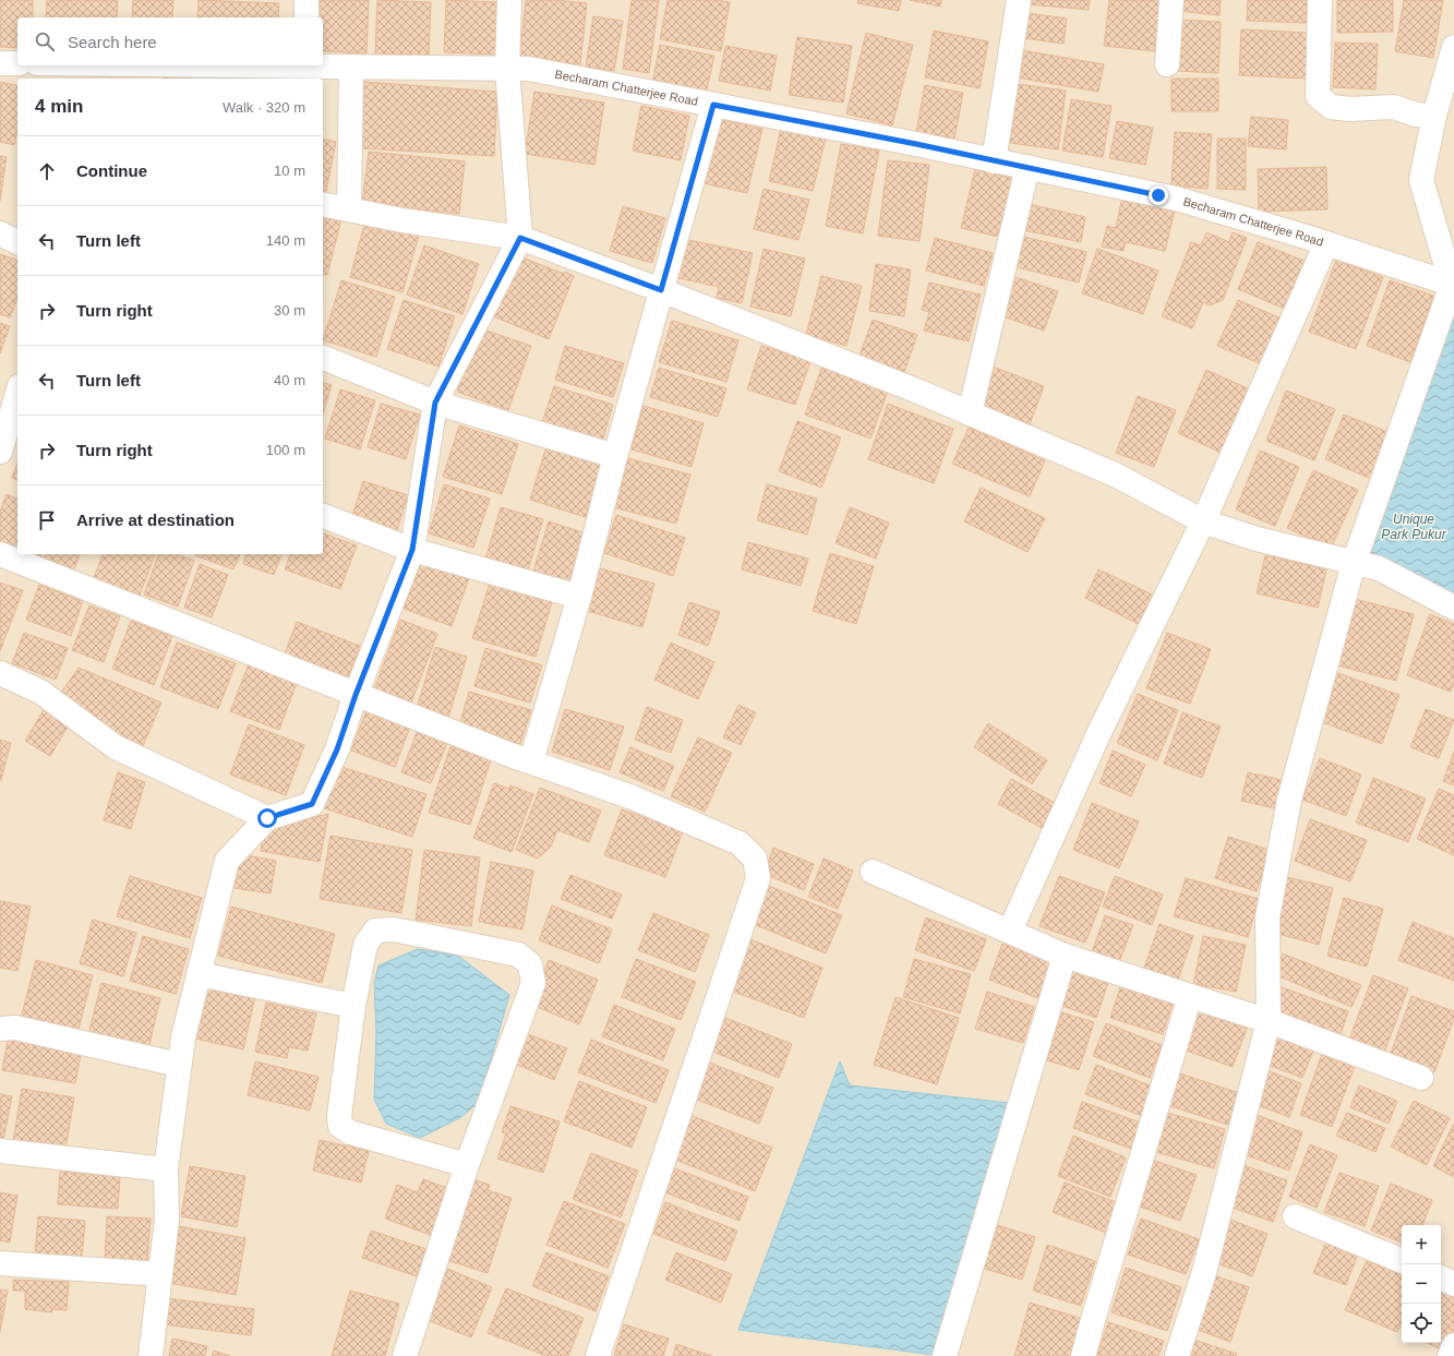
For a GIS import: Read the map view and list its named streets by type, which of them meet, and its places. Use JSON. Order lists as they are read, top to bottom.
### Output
{
  "streets": {
    "street": ["Becharam Chatterjee Road"]
  },
  "water": ["Unique Park Pukur"],
  "page": {
    "search": "Search here",
    "heading": ["4 min", "Walk · 320 m"],
    "list": [
      ["Continue", "10 m"],
      ["Turn left", "140 m"],
      ["Turn right", "30 m"],
      ["Turn left", "40 m"],
      ["Turn right", "100 m"],
      "Arrive at destination"
    ],
    "map_buttons": ["+", "−"]
  }
}
